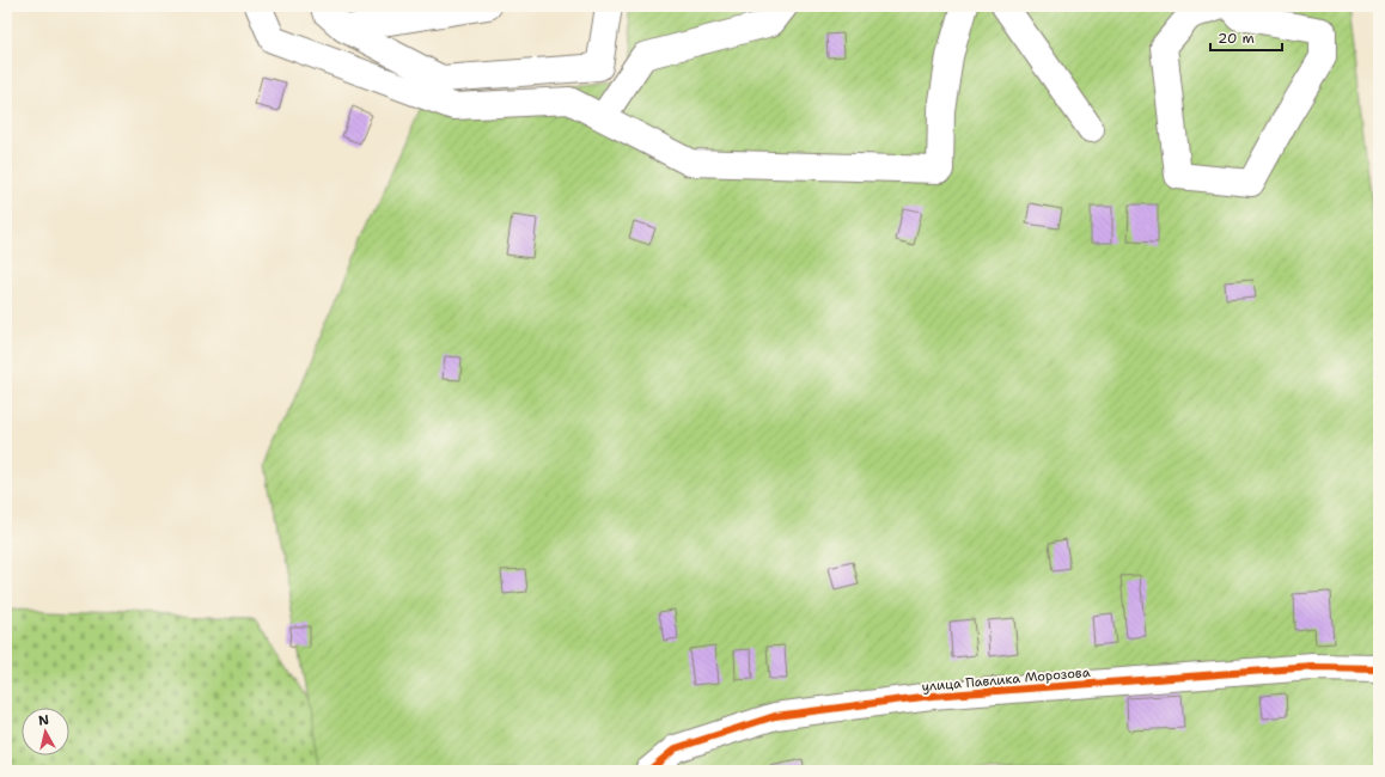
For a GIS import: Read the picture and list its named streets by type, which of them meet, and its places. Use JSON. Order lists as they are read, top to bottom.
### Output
{
  "streets": {
    "street": ["улица Павлика Морозова"]
  },
  "scale_bar": "20 m",
  "north": "top"
}
